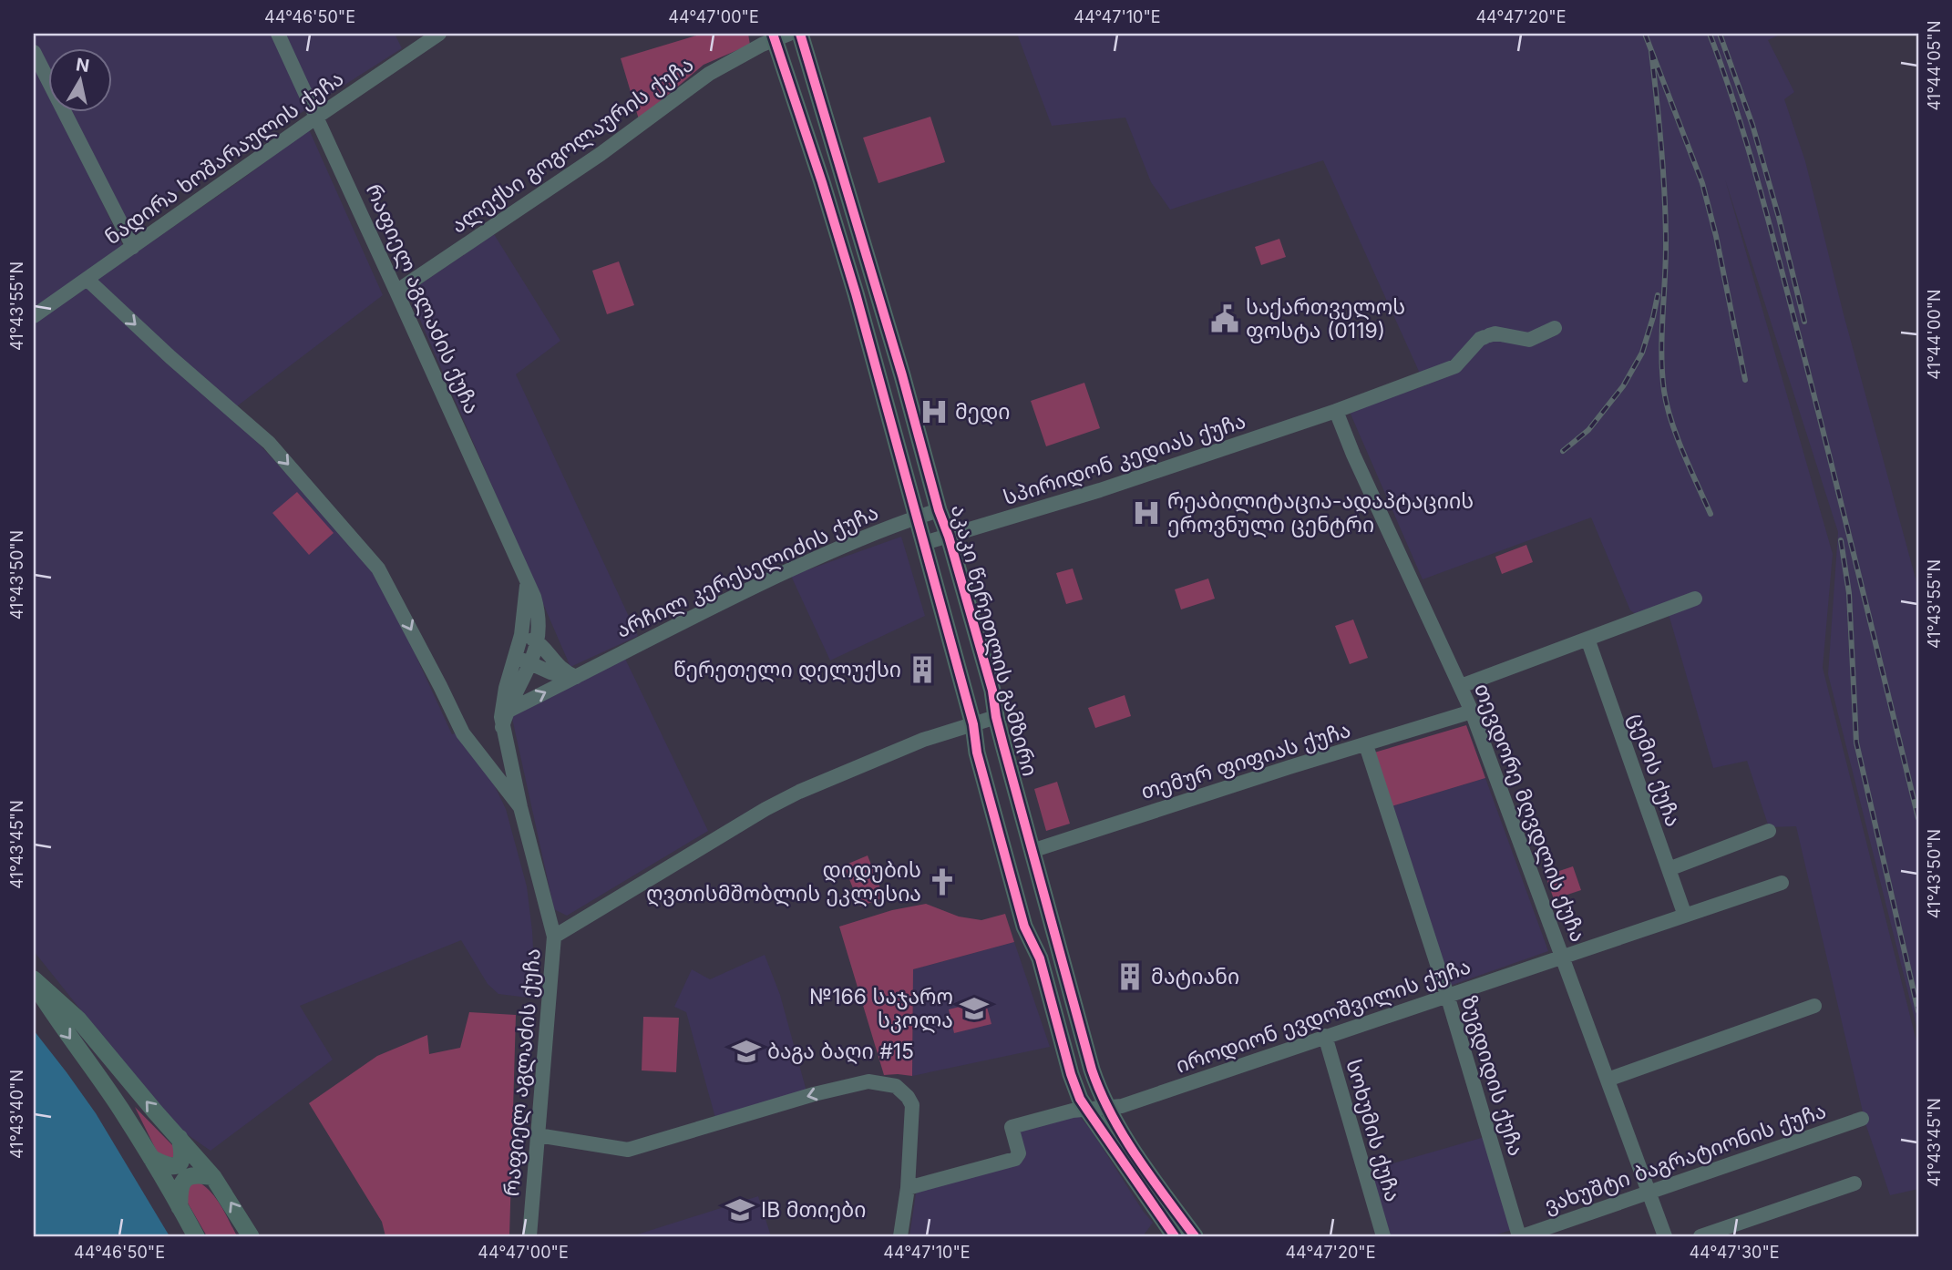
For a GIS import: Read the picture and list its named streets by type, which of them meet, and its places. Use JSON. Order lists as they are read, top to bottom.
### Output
{
  "streets": {
    "main road": ["აკაკი წერეთლის გამზირი"],
    "street": [
      "ალექსი გოგოლაურის ქუჩა",
      "ნადირა ხოშარაულის ქუჩა",
      "რაფიელ აგლაძის ქუჩა",
      "სპირიდონ კედიას ქუჩა",
      "არჩილ კერესელიძის ქუჩა",
      "თემურ ფიფიას ქუჩა",
      "ცემის ქუჩა",
      "თევდორე მღვდლის ქუჩა",
      "იროდიონ ევდოშვილის ქუჩა",
      "ზუგდიდის ქუჩა",
      "სოხუმის ქუჩა",
      "ვახუშტი ბაგრატიონის ქუჩა"
    ]
  },
  "crossings": [
    ["ალექსი გოგოლაურის ქუჩა", "რაფიელ აგლაძის ქუჩა"],
    ["ალექსი გოგოლაურის ქუჩა", "აკაკი წერეთლის გამზირი"],
    ["ნადირა ხოშარაულის ქუჩა", "რაფიელ აგლაძის ქუჩა"],
    ["რაფიელ აგლაძის ქუჩა", "არჩილ კერესელიძის ქუჩა"],
    ["სპირიდონ კედიას ქუჩა", "აკაკი წერეთლის გამზირი"],
    ["სპირიდონ კედიას ქუჩა", "თევდორე მღვდლის ქუჩა"],
    ["არჩილ კერესელიძის ქუჩა", "აკაკი წერეთლის გამზირი"],
    ["აკაკი წერეთლის გამზირი", "თემურ ფიფიას ქუჩა"],
    ["აკაკი წერეთლის გამზირი", "იროდიონ ევდოშვილის ქუჩა"],
    ["თემურ ფიფიას ქუჩა", "თევდორე მღვდლის ქუჩა"],
    ["თემურ ფიფიას ქუჩა", "ზუგდიდის ქუჩა"],
    ["ცემის ქუჩა", "იროდიონ ევდოშვილის ქუჩა"],
    ["თევდორე მღვდლის ქუჩა", "იროდიონ ევდოშვილის ქუჩა"],
    ["თევდორე მღვდლის ქუჩა", "ვახუშტი ბაგრატიონის ქუჩა"],
    ["იროდიონ ევდოშვილის ქუჩა", "ზუგდიდის ქუჩა"],
    ["იროდიონ ევდოშვილის ქუჩა", "სოხუმის ქუჩა"],
    ["ზუგდიდის ქუჩა", "ვახუშტი ბაგრატიონის ქუჩა"]
  ],
  "places": {
    "public building": ["საქართველოს ფოსტა (0119)"],
    "hospital": ["მედი", "რეაბილიტაცია-ადაპტაციის ეროვნული ცენტრი"],
    "building": ["წერეთელი დელუქსი", "მატიანი"],
    "church": ["დიდუბის ღვთისმშობლის ეკლესია"],
    "school or university": ["№166 საჯარო სკოლა", "ბაგა ბაღი #15", "IB მთიები"]
  },
  "north": "top",
  "coordinates": [
    "44°46'50\"E",
    "44°47'00\"E",
    "44°47'10\"E",
    "44°47'20\"E",
    "41°44'05\"N",
    "41°43'55\"N",
    "41°44'00\"N",
    "41°43'50\"N",
    "41°43'45\"N",
    "41°43'40\"N",
    "44°47'30\"E"
  ]
}
